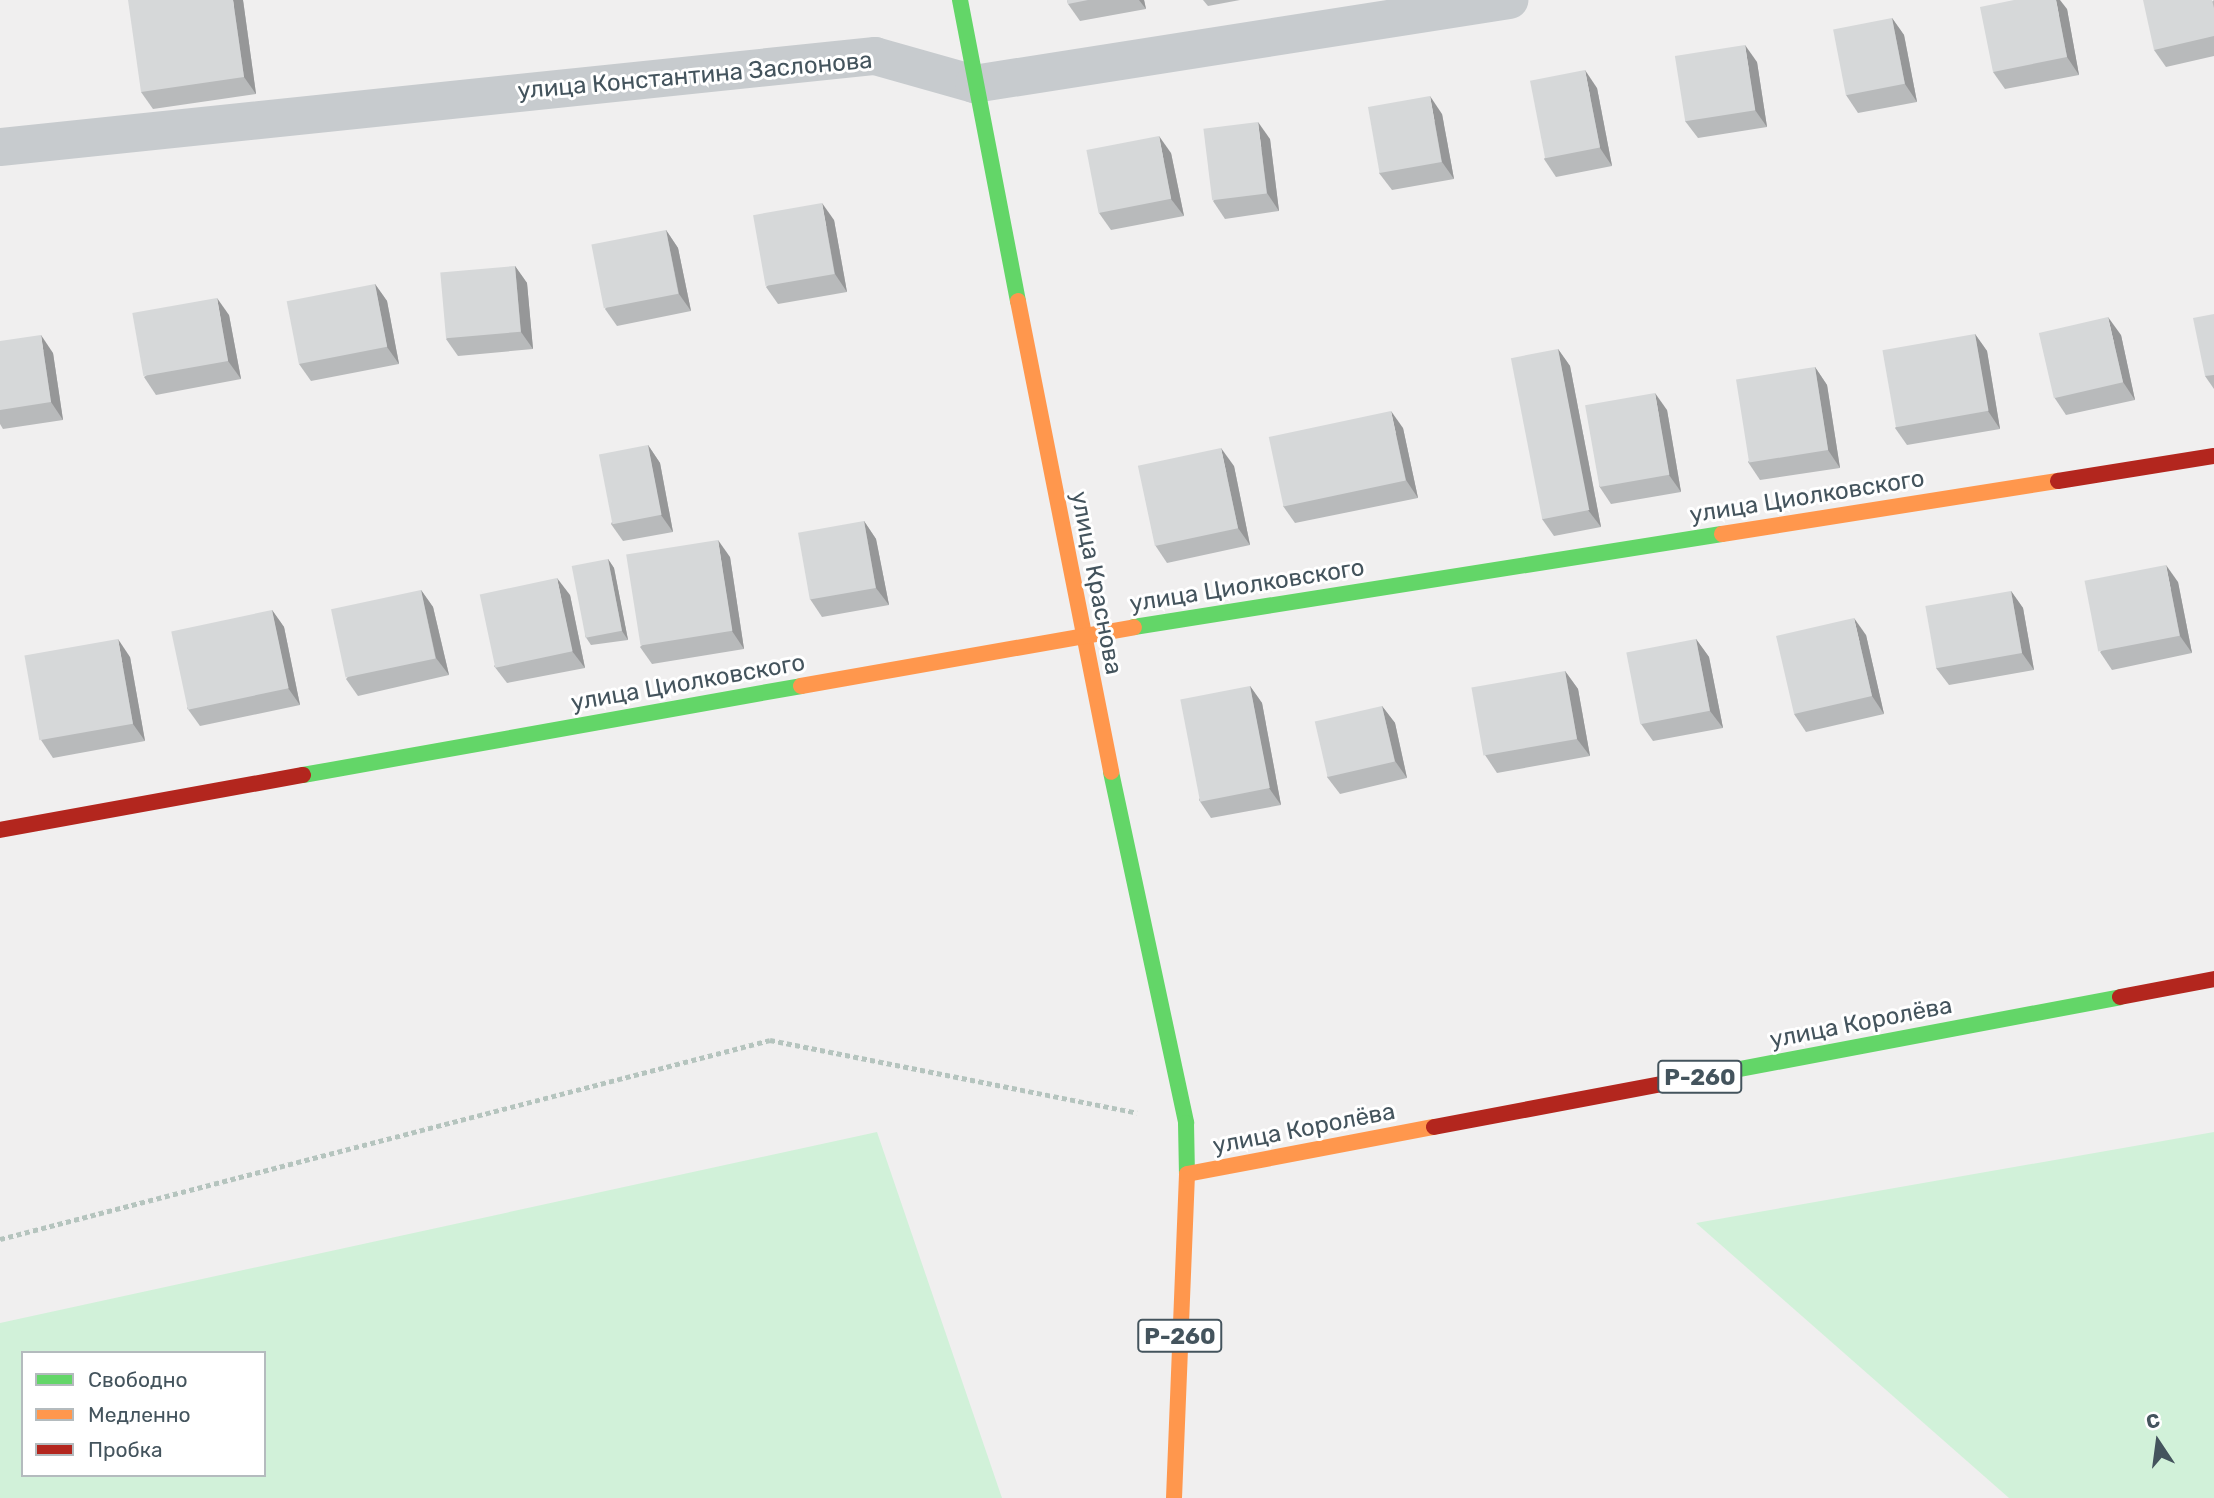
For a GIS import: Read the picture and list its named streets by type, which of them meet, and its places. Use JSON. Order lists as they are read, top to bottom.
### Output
{
  "streets": {
    "main road": [
      "улица Циолковского",
      "улица Краснова",
      "улица Королёва",
      "Р-260"
    ],
    "street": ["улица Константина Заслонова"]
  },
  "crossings": [
    ["улица Константина Заслонова", "улица Краснова"],
    ["улица Циолковского", "улица Краснова"],
    ["улица Краснова", "улица Королёва"],
    ["улица Краснова", "Р-260"],
    ["улица Королёва", "Р-260"]
  ],
  "legend": ["Свободно", "Медленно", "Пробка"],
  "north": "top"
}
